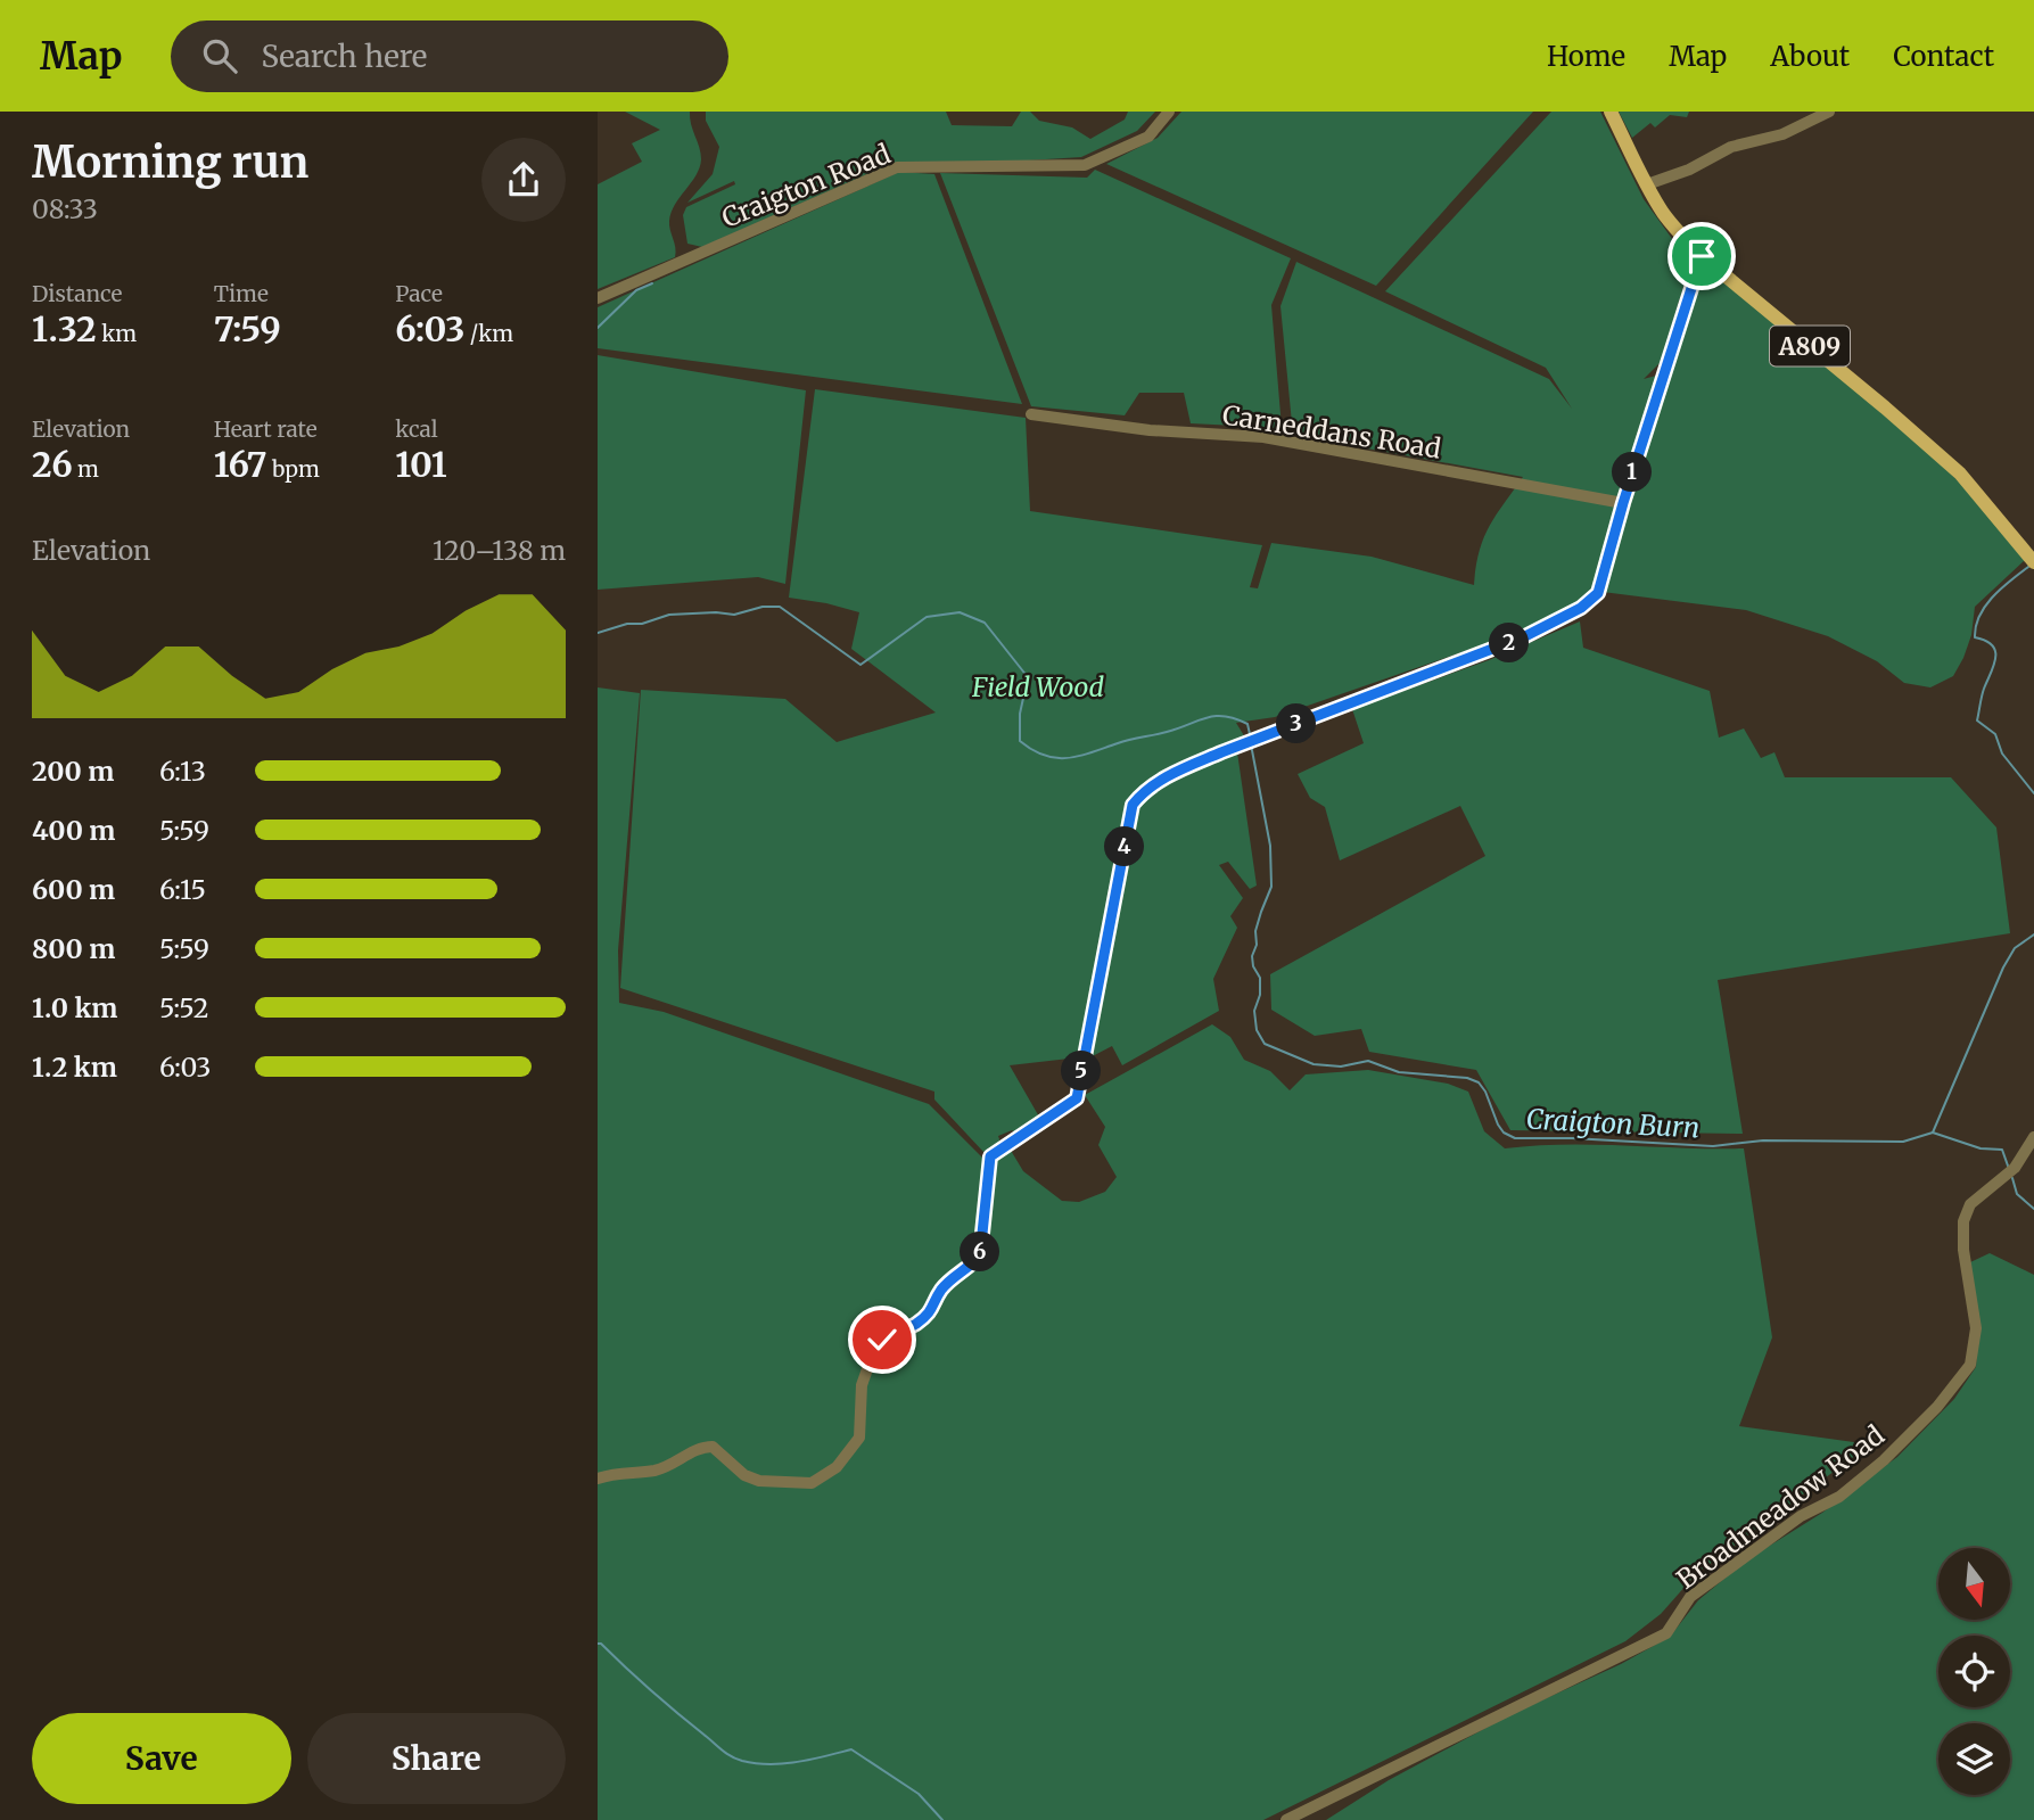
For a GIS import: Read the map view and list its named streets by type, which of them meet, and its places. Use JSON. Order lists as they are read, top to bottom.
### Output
{
  "streets": {
    "main road": ["A809"],
    "street": ["Craigton Road", "Carneddans Road", "Broadmeadow Road"]
  },
  "water": ["Craigton Burn"],
  "parks": ["Field Wood"],
  "north": "bottom",
  "page": {
    "header": "Map",
    "search": "Search here",
    "nav": [
      "Home",
      "Map",
      "About",
      "Contact"
    ],
    "heading": ["Morning run", "08:33"],
    "stats": [
      ["Distance", "1.32 km"],
      ["Time", "7:59"],
      ["Pace", "6:03 /km"],
      ["Elevation", "26 m"],
      ["Heart rate", "167 bpm"],
      ["kcal", "101"]
    ],
    "pins": [
      "1",
      "2",
      "3",
      "4",
      "5",
      "6"
    ],
    "chart": ["Elevation", "120–138 m"],
    "list": [
      {
        "name": "200 m",
        "note": "6:13"
      },
      {
        "name": "400 m",
        "note": "5:59"
      },
      {
        "name": "600 m",
        "note": "6:15"
      },
      {
        "name": "800 m",
        "note": "5:59"
      },
      {
        "name": "1.0 km",
        "note": "5:52"
      },
      {
        "name": "1.2 km",
        "note": "6:03"
      }
    ],
    "buttons": ["Save", "Share"]
  }
}
